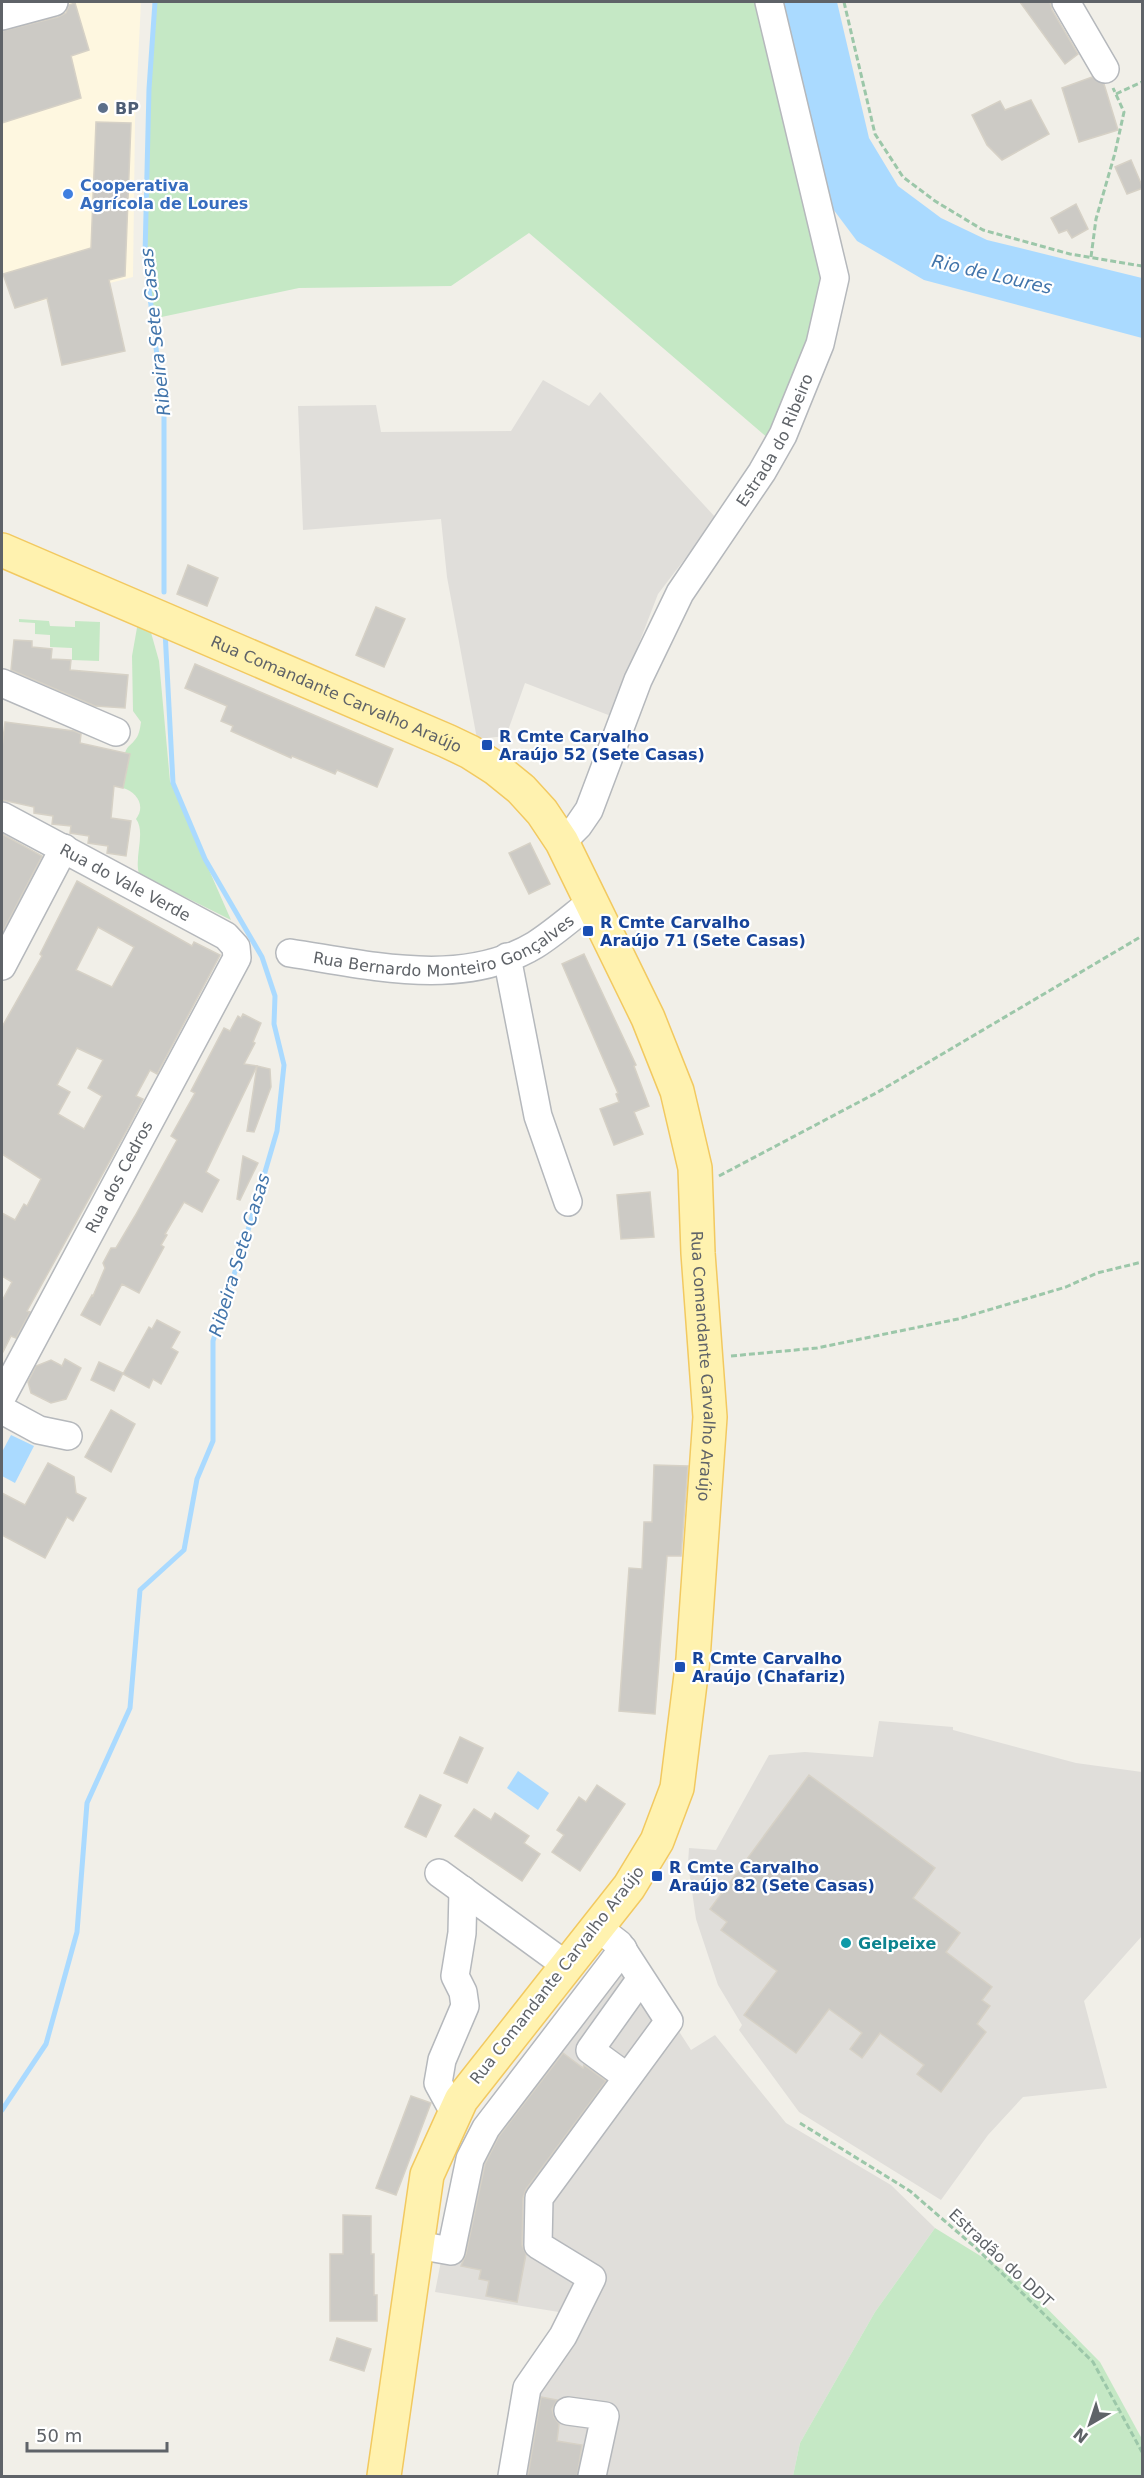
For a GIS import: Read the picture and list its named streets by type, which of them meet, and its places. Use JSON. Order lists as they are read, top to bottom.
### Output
{
  "streets": {
    "main road": ["Rua Comandante Carvalho Araújo"],
    "street": [
      "Estrada do Ribeiro",
      "Rua do Vale Verde",
      "Rua Bernardo Monteiro Gonçalves",
      "Rua dos Cedros"
    ],
    "path": ["Estradão do DDT"]
  },
  "crossings": [
    ["Estrada do Ribeiro", "Rua Comandante Carvalho Araújo"],
    ["Rua Comandante Carvalho Araújo", "Rua Bernardo Monteiro Gonçalves"],
    ["Rua do Vale Verde", "Rua dos Cedros"]
  ],
  "water": ["Rio de Loures", "Ribeira Sete Casas"],
  "places": {
    "other": ["BP", "Cooperativa Agrícola de Loures", "Gelpeixe"],
    "transit": [
      "R Cmte Carvalho Araújo 52 (Sete Casas)",
      "R Cmte Carvalho Araújo 71 (Sete Casas)",
      "R Cmte Carvalho Araújo (Chafariz)",
      "R Cmte Carvalho Araújo 82 (Sete Casas)"
    ]
  },
  "scale_bar": "50 m",
  "north": "bottom left"
}
